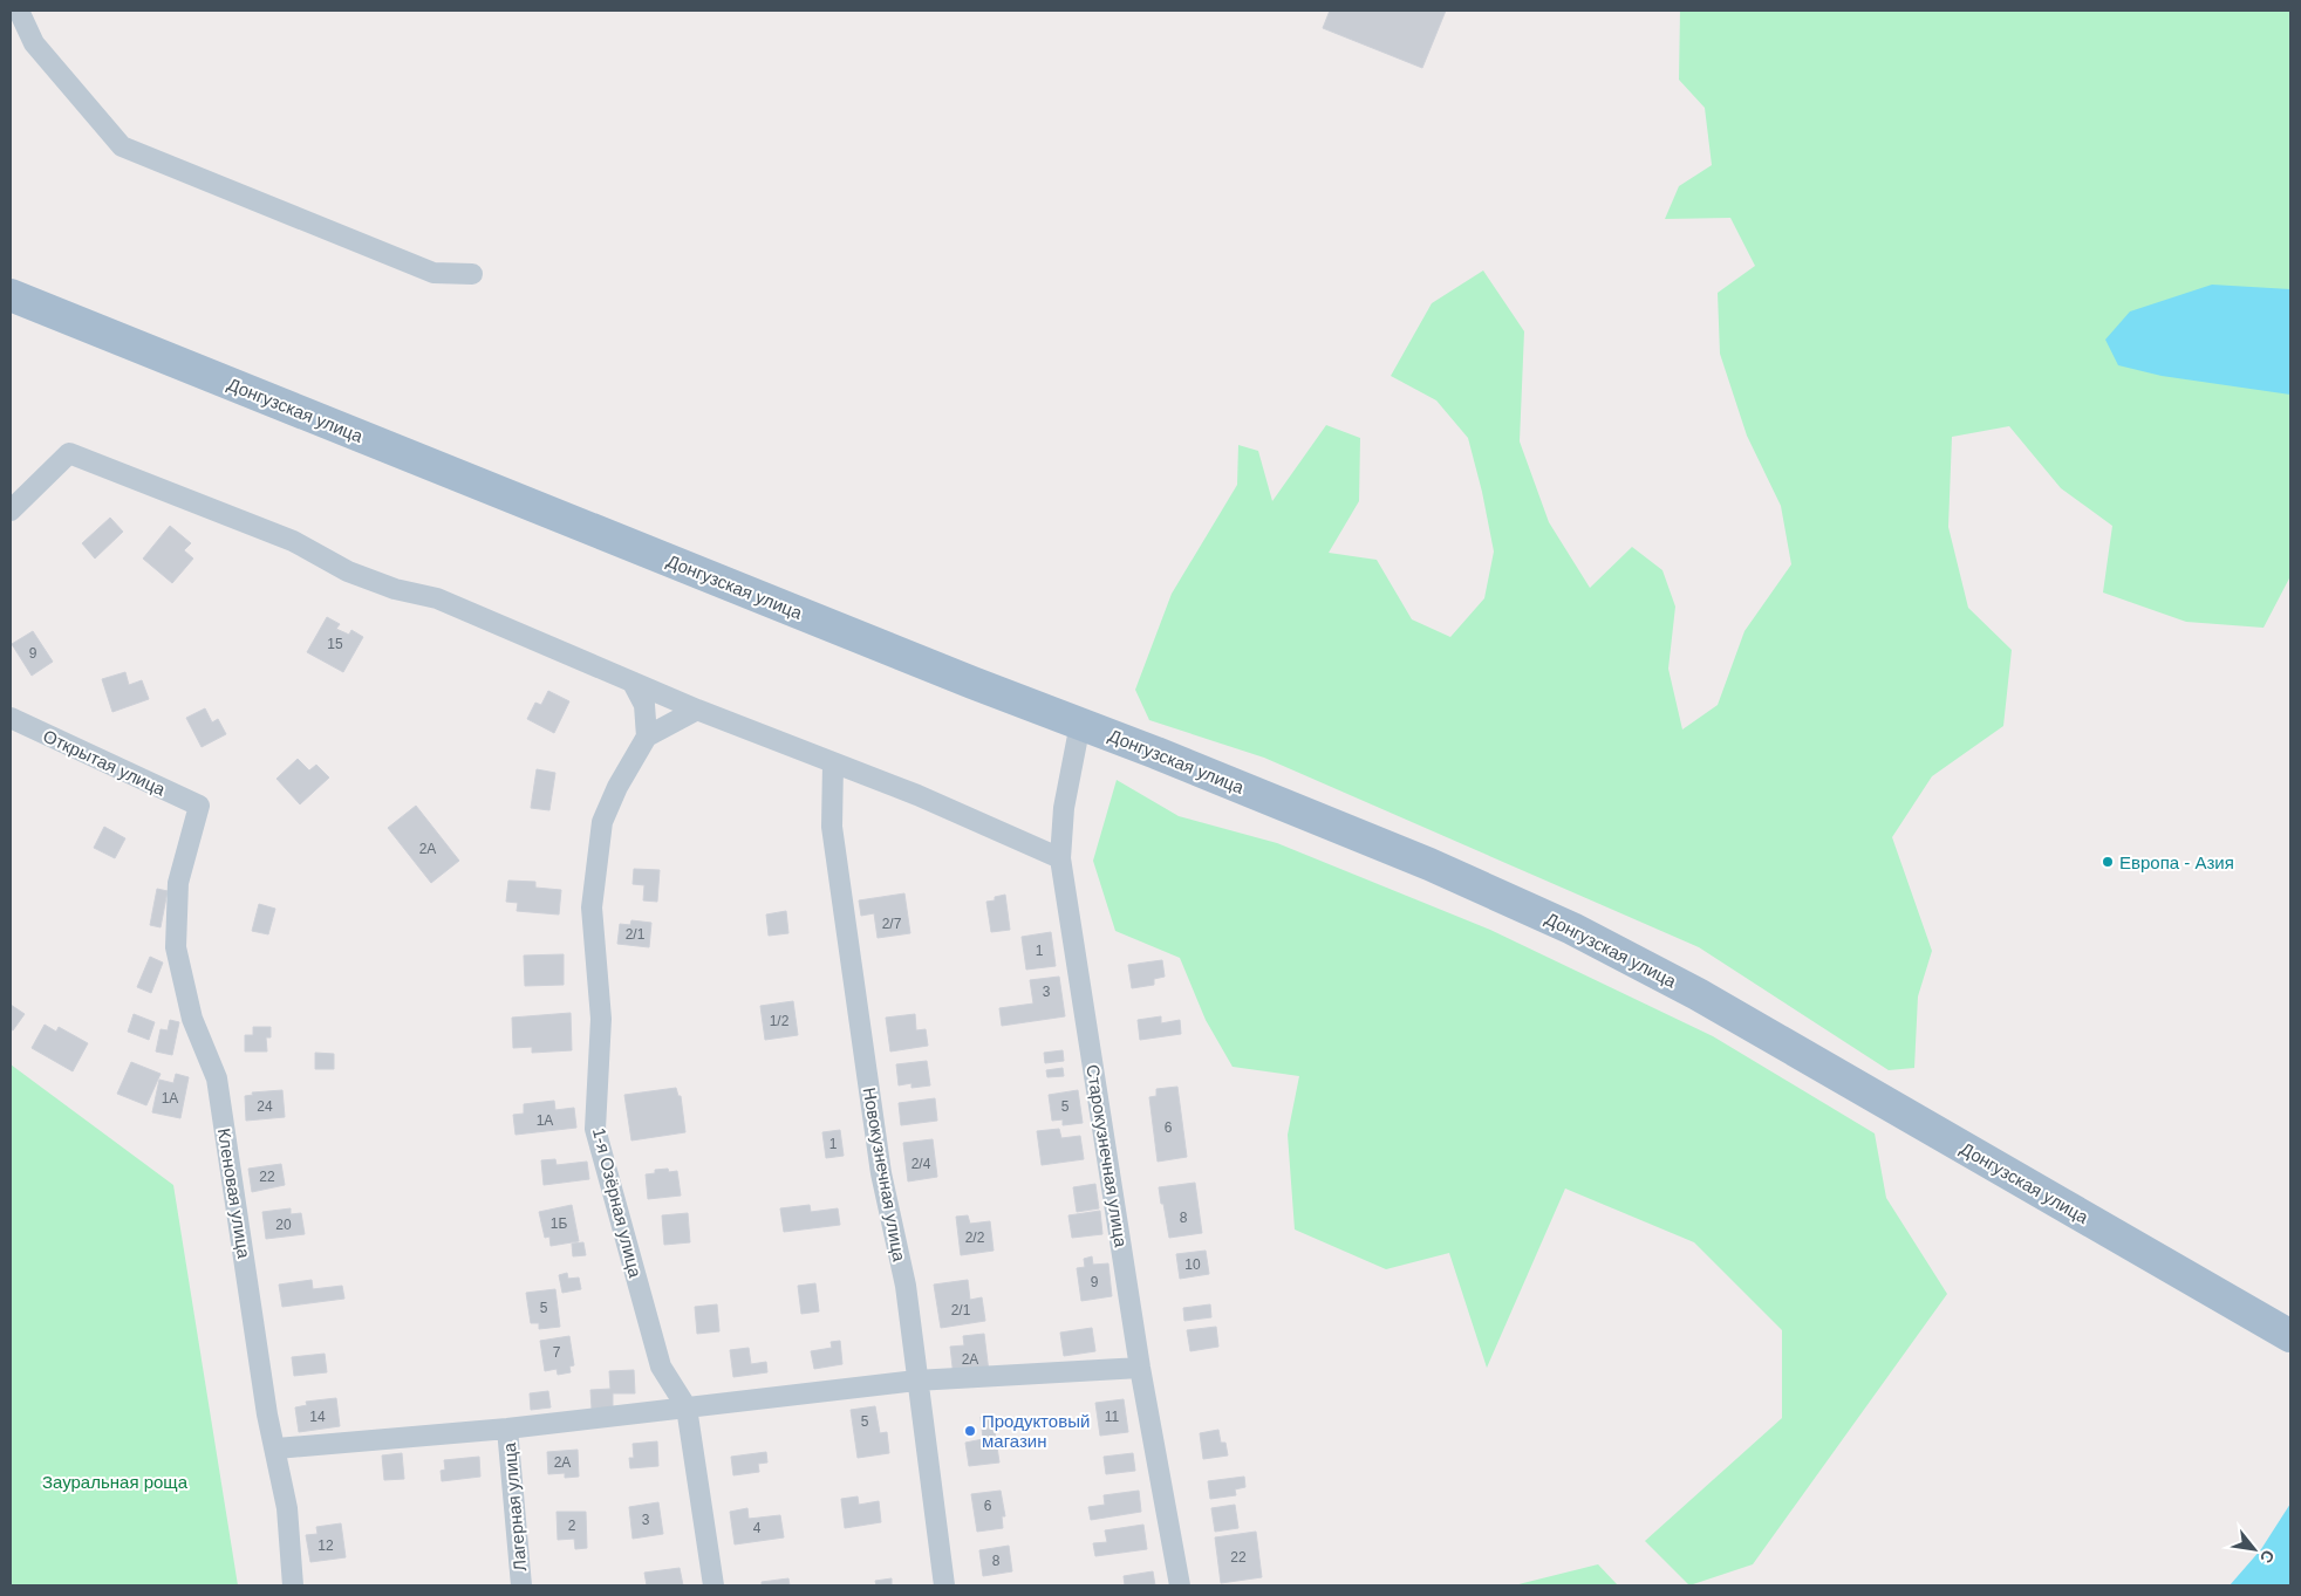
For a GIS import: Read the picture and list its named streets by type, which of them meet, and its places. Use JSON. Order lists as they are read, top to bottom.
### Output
{
  "streets": {
    "main road": ["Донгузская улица"],
    "street": [
      "Открытая улица",
      "Старокузнечная улица",
      "Новокузнечная улица",
      "Кленовая улица",
      "1-я Озёрная улица",
      "Лагерная улица"
    ]
  },
  "crossings": [
    ["Донгузская улица", "Старокузнечная улица"],
    ["Открытая улица", "Кленовая улица"]
  ],
  "parks": ["Зауральная роща"],
  "places": ["Европа - Азия", "Продуктовый магазин"],
  "house_numbers": [
    "15",
    "9",
    "2А",
    "2/7",
    "2/1",
    "1",
    "3",
    "1/2",
    "1А",
    "24",
    "5",
    "1А",
    "6",
    "1",
    "2/4",
    "22",
    "8",
    "1Б",
    "20",
    "2/2",
    "10",
    "9",
    "5",
    "2/1",
    "7",
    "2А",
    "14",
    "11",
    "5",
    "2А",
    "6",
    "3",
    "2",
    "4",
    "12",
    "22",
    "8"
  ],
  "north": "bottom right"
}
